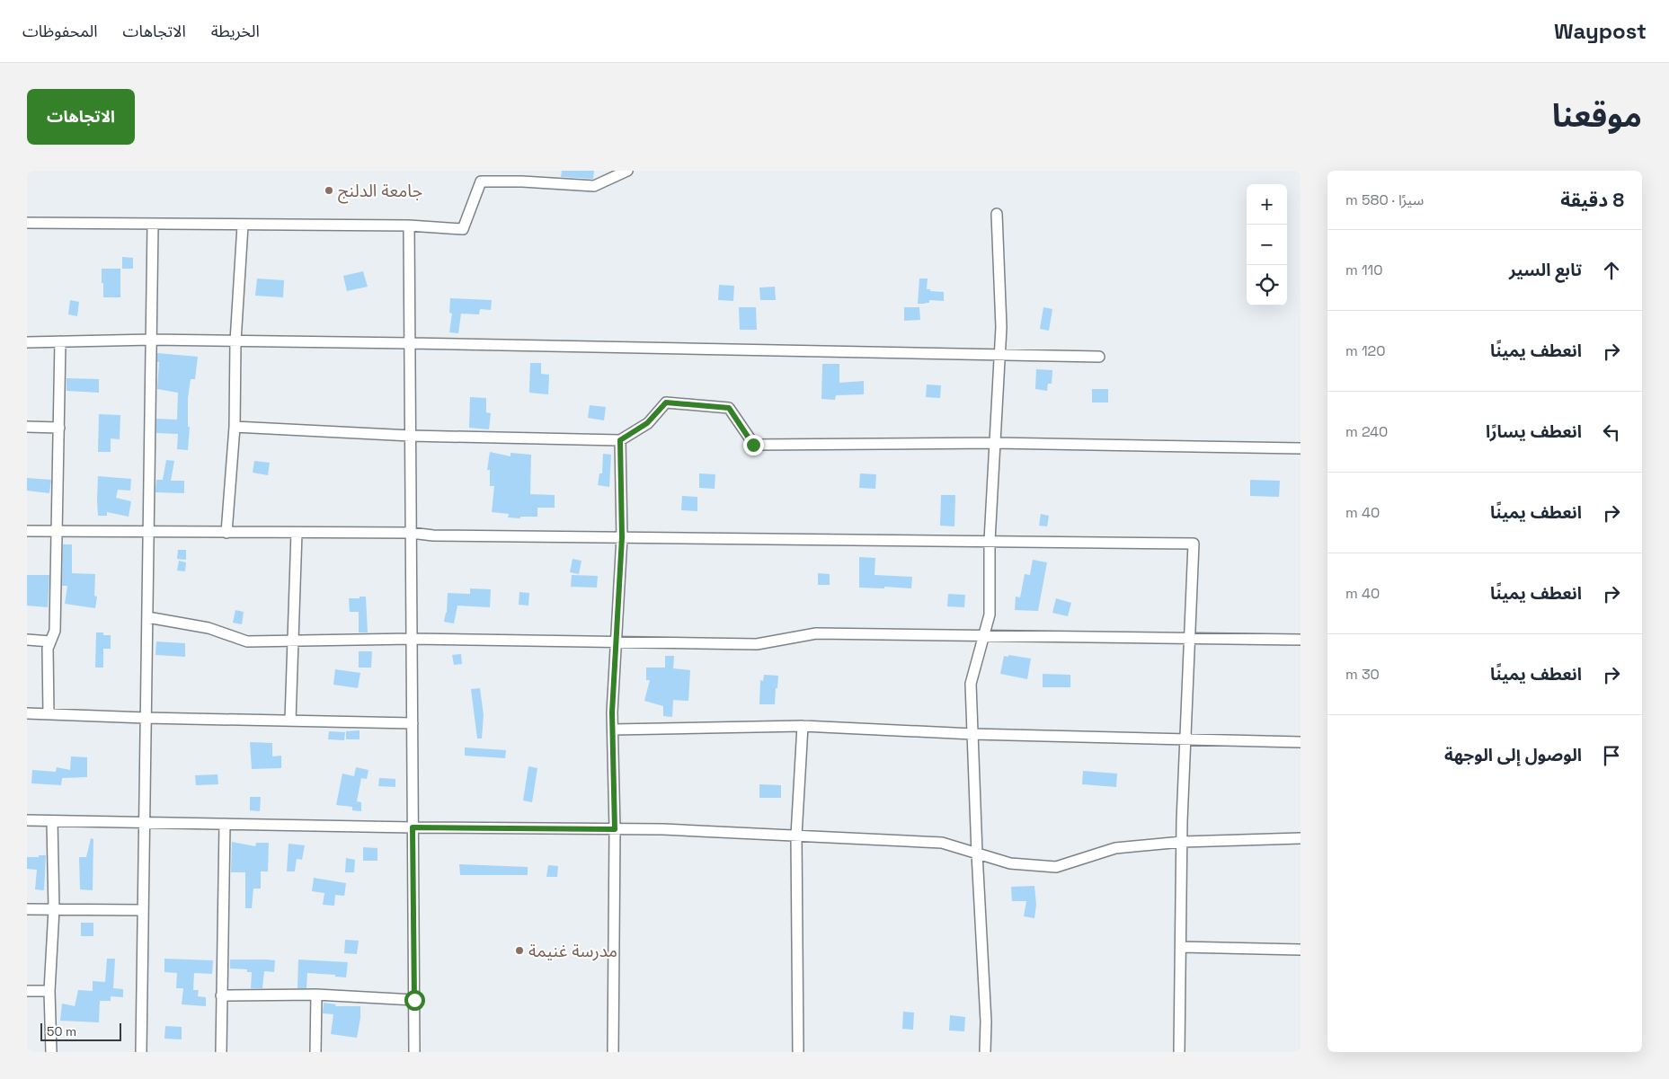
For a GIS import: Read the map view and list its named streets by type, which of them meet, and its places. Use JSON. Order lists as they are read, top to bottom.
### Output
{
  "places": ["جامعة الدلنج", "مدرسة غنيمة"],
  "scale_bar": "50 m",
  "page": {
    "header": "Waypost",
    "nav": ["الخريطة", "الاتجاهات", "المحفوظات"],
    "title": "موقعنا",
    "buttons": "الاتجاهات",
    "heading": ["8 دقيقة", "سيرًا · 580 m"],
    "map_buttons": ["+", "−"],
    "list": [
      ["تابع السير", "110 m"],
      ["انعطف يمينًا", "120 m"],
      ["انعطف يسارًا", "240 m"],
      ["انعطف يمينًا", "40 m"],
      ["انعطف يمينًا", "40 m"],
      ["انعطف يمينًا", "30 m"],
      "الوصول إلى الوجهة"
    ],
    "scale": "50 m"
  }
}
